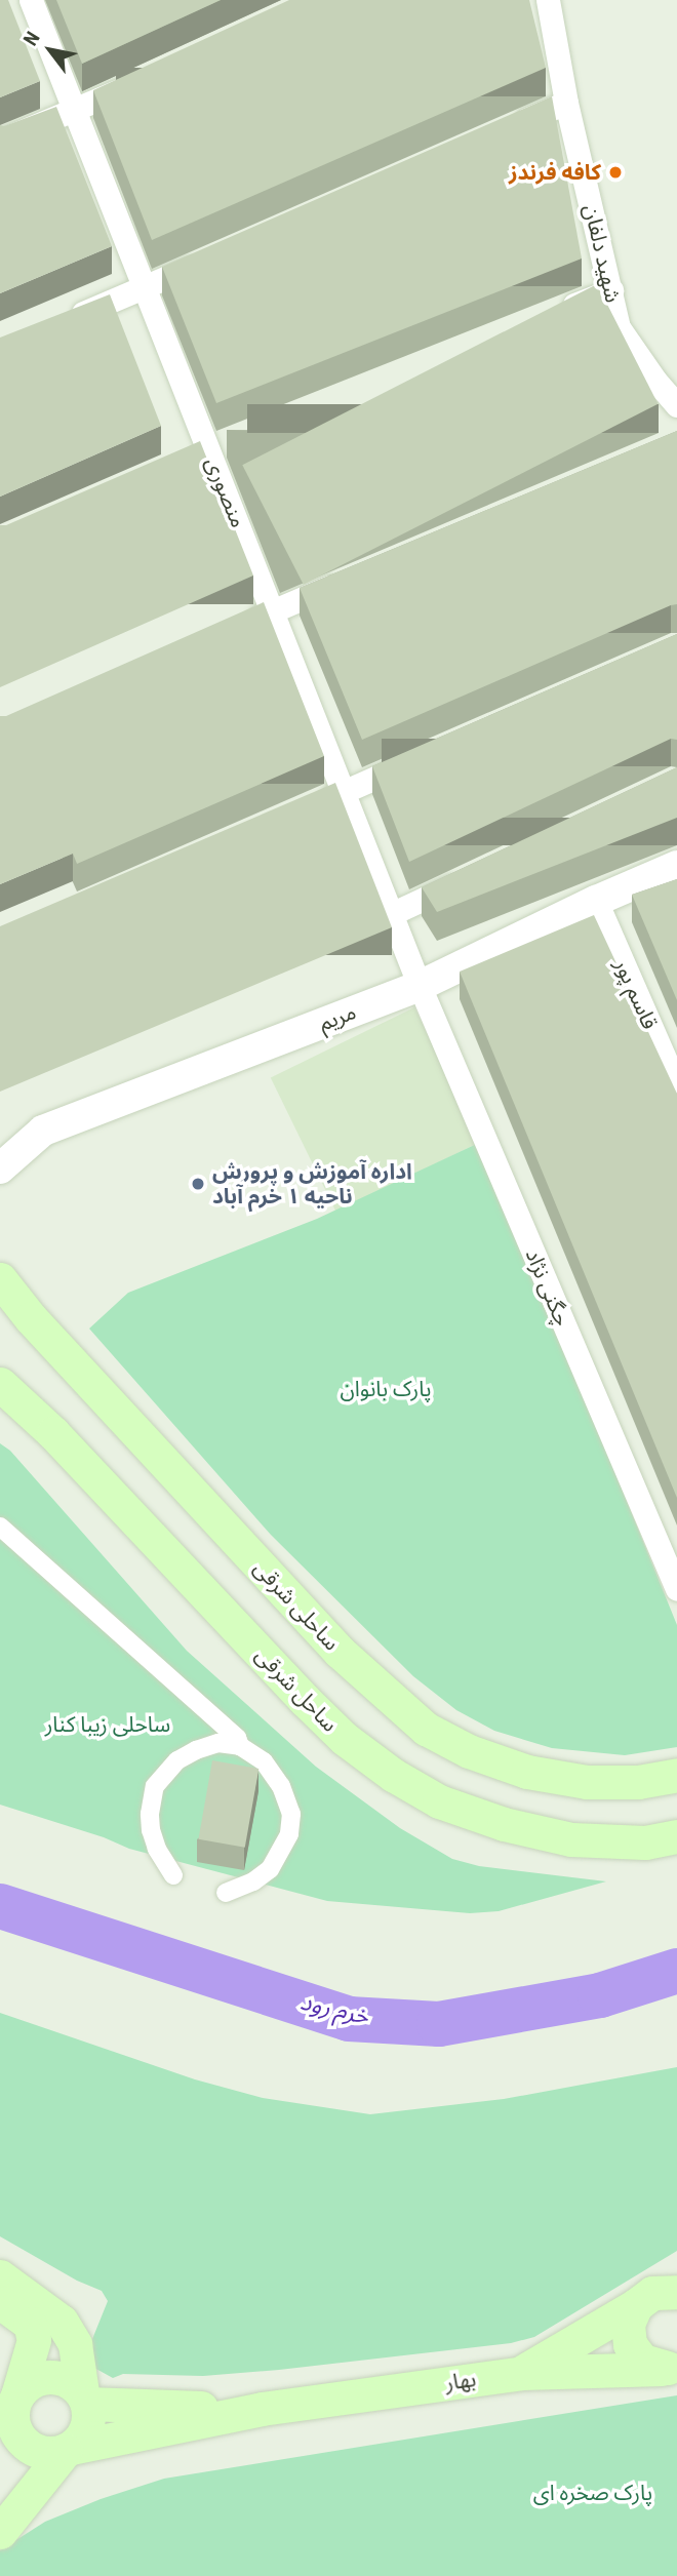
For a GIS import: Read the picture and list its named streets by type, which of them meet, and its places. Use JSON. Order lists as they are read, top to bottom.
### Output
{
  "streets": {
    "main road": ["ساحلی شرقی", "ساحل شرقی", "بهار"],
    "street": [
      "شهید دلفان",
      "منصوری",
      "قاسم پور",
      "مریم",
      "چگنی نژاد"
    ]
  },
  "crossings": [
    ["منصوری", "مریم"],
    ["منصوری", "چگنی نژاد"],
    ["قاسم پور", "مریم"],
    ["مریم", "چگنی نژاد"]
  ],
  "water": ["خرم رود"],
  "parks": ["پارک بانوان", "ساحلی زیبا کنار", "پارک صخره ای"],
  "places": ["کافه فرندز", "اداره آموزش و پرورش ناحیه ۱ خرم آباد"],
  "north": "top left"
}
